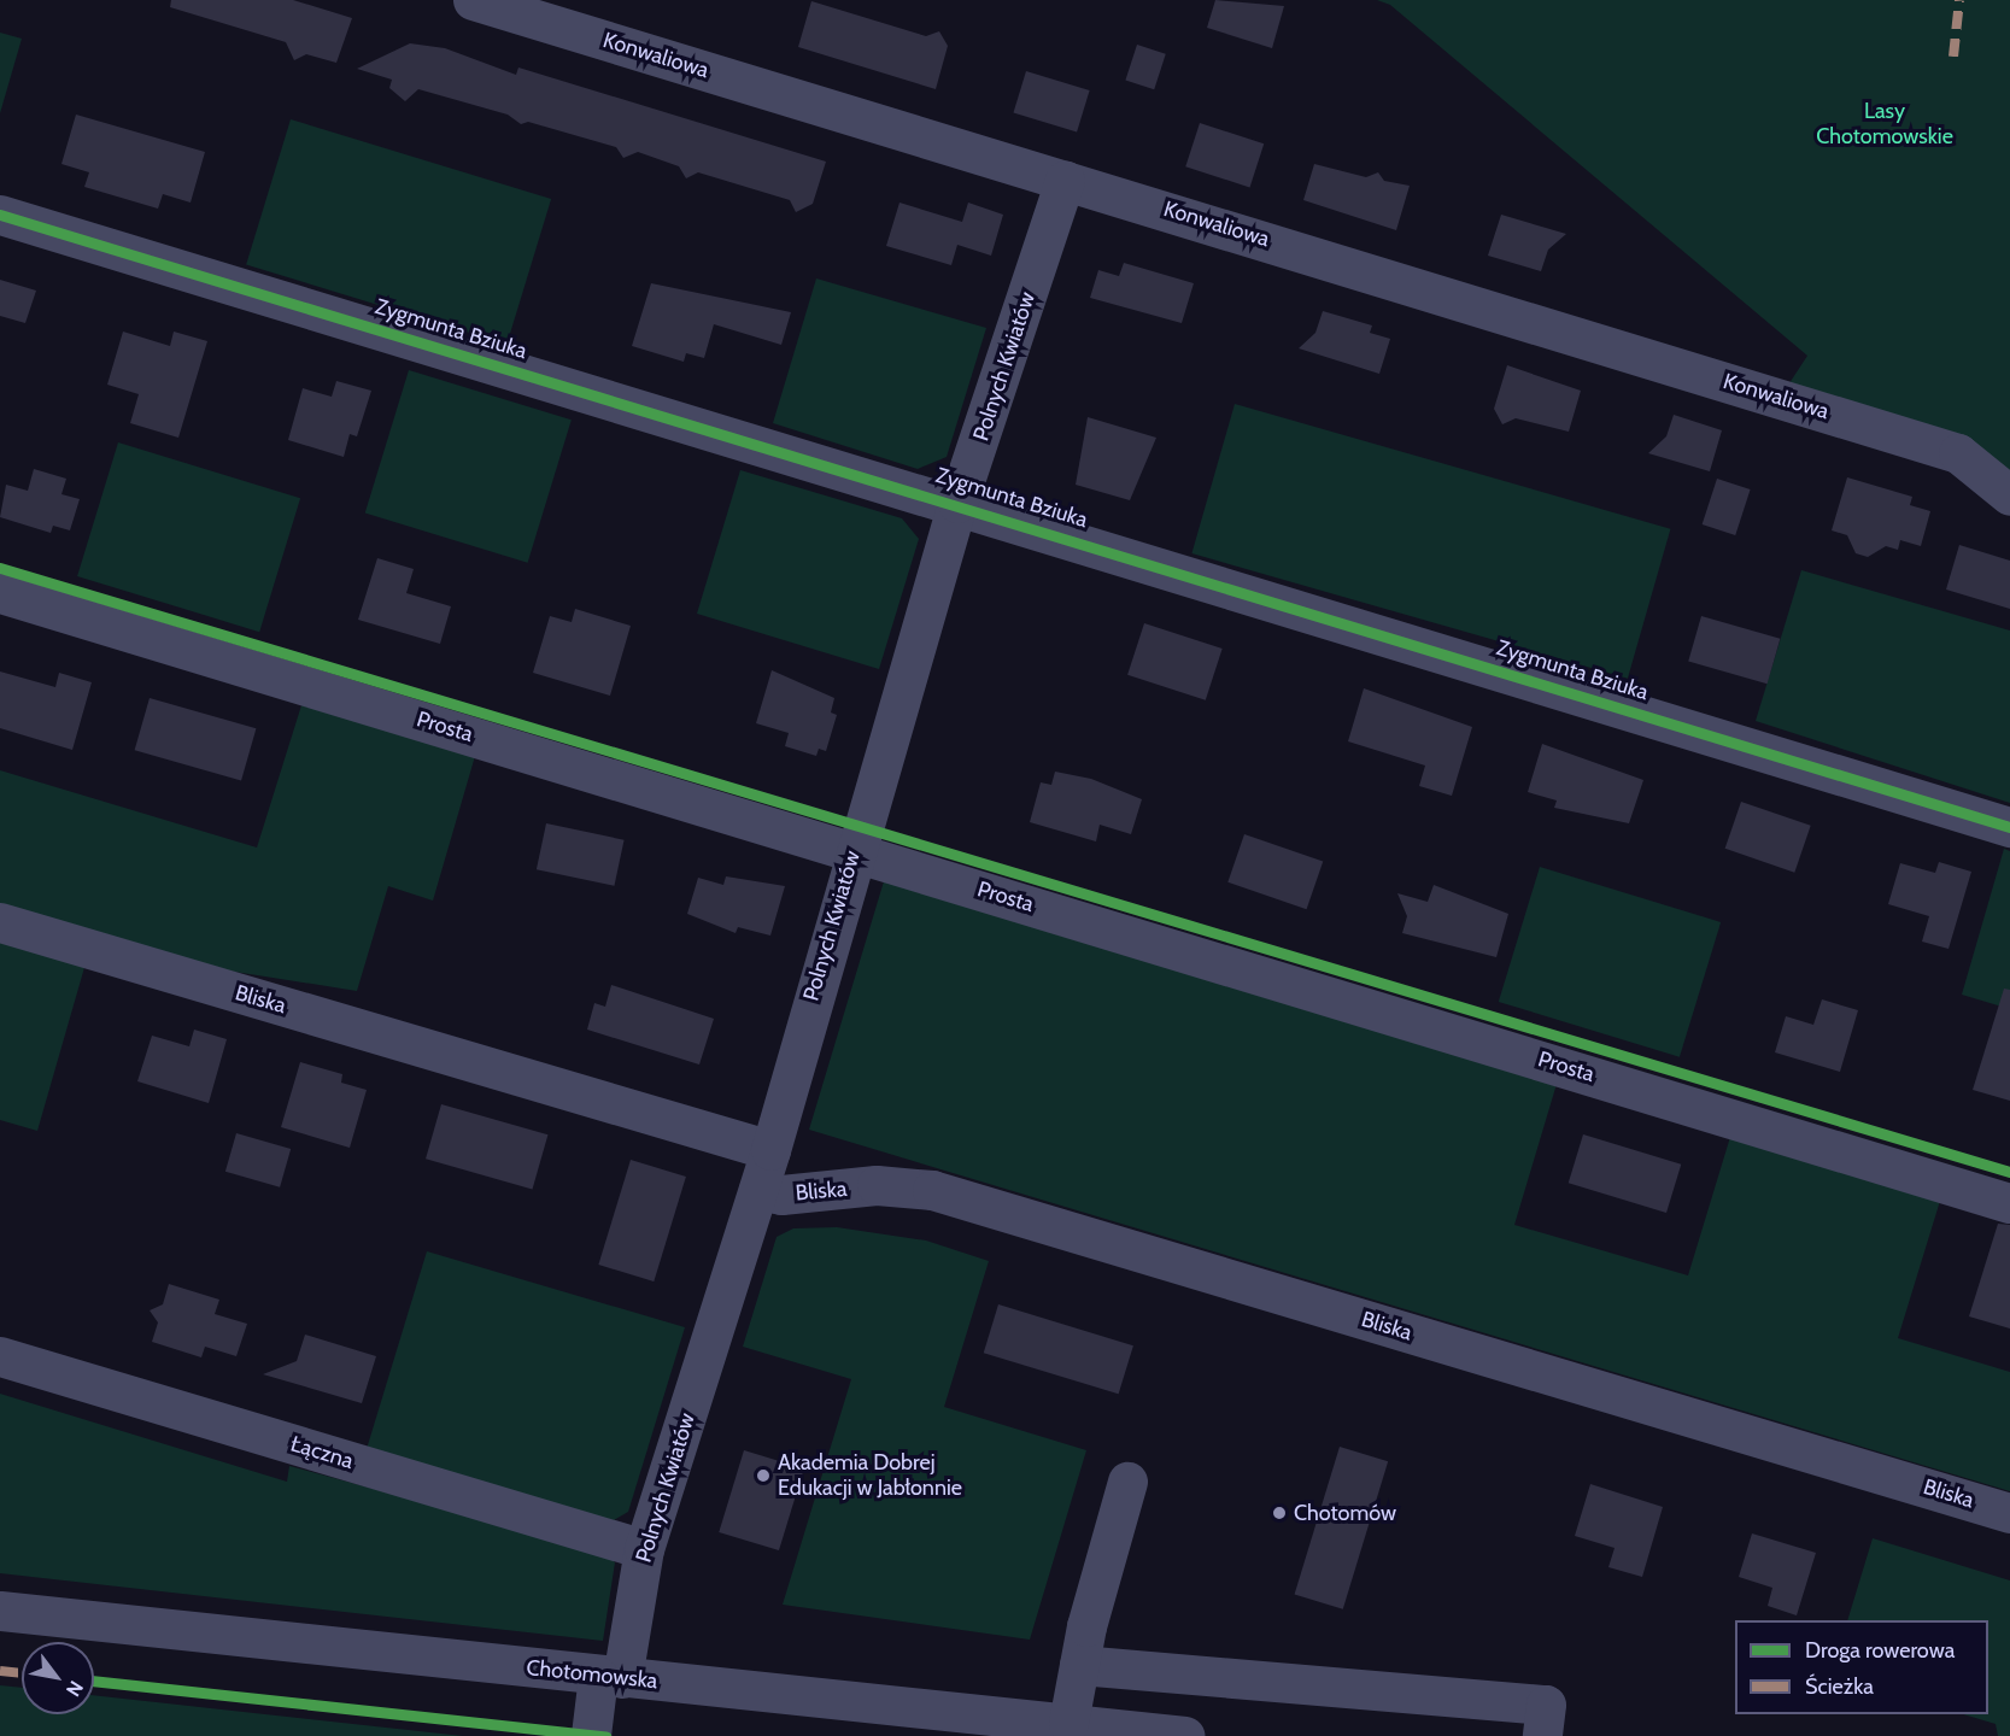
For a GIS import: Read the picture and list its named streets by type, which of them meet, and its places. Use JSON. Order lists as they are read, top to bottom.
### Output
{
  "streets": {
    "street": [
      "Konwaliowa",
      "Zygmunta Bziuka",
      "Polnych Kwiatów",
      "Prosta",
      "Bliska",
      "Łączna",
      "Chotomowska"
    ]
  },
  "crossings": [
    ["Konwaliowa", "Polnych Kwiatów"],
    ["Zygmunta Bziuka", "Polnych Kwiatów"],
    ["Polnych Kwiatów", "Prosta"],
    ["Polnych Kwiatów", "Bliska"],
    ["Polnych Kwiatów", "Łączna"],
    ["Polnych Kwiatów", "Chotomowska"]
  ],
  "parks": ["Lasy Chotomowskie"],
  "places": ["Akademia Dobrej Edukacji w Jabłonnie", "Chotomów"],
  "legend": ["Droga rowerowa", "Ścieżka"],
  "north": "bottom right"
}
